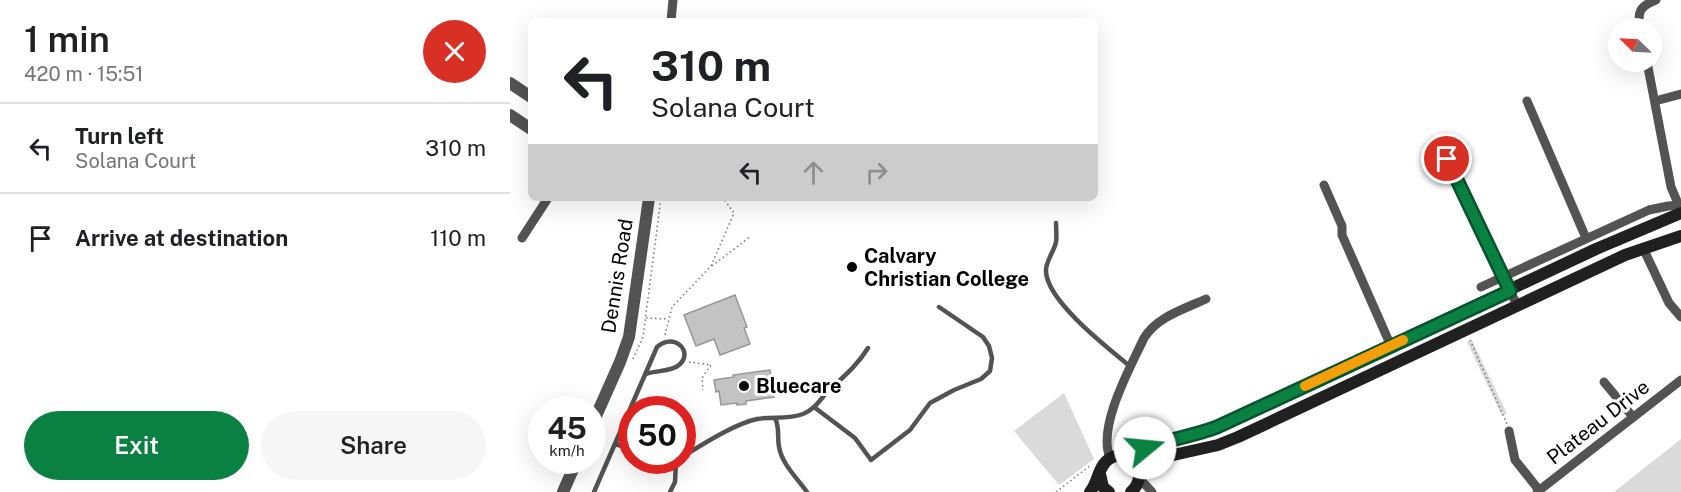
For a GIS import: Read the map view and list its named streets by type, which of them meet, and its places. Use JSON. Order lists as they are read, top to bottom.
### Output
{
  "streets": {
    "street": ["Dennis Road", "Plateau Drive"]
  },
  "places": ["Calvary Christian College", "Bluecare"],
  "north": "top left",
  "page": {
    "heading": ["1 min", "420 m · 15:51"],
    "turn": ["310 m", "Solana Court"],
    "list": [
      {
        "name": "Turn left",
        "note": "Solana Court",
        "value": "310 m"
      },
      {
        "name": "Arrive at destination",
        "value": "110 m"
      }
    ],
    "speed": "45 km/h",
    "limit": "50",
    "buttons": ["Exit", "Share"]
  }
}
